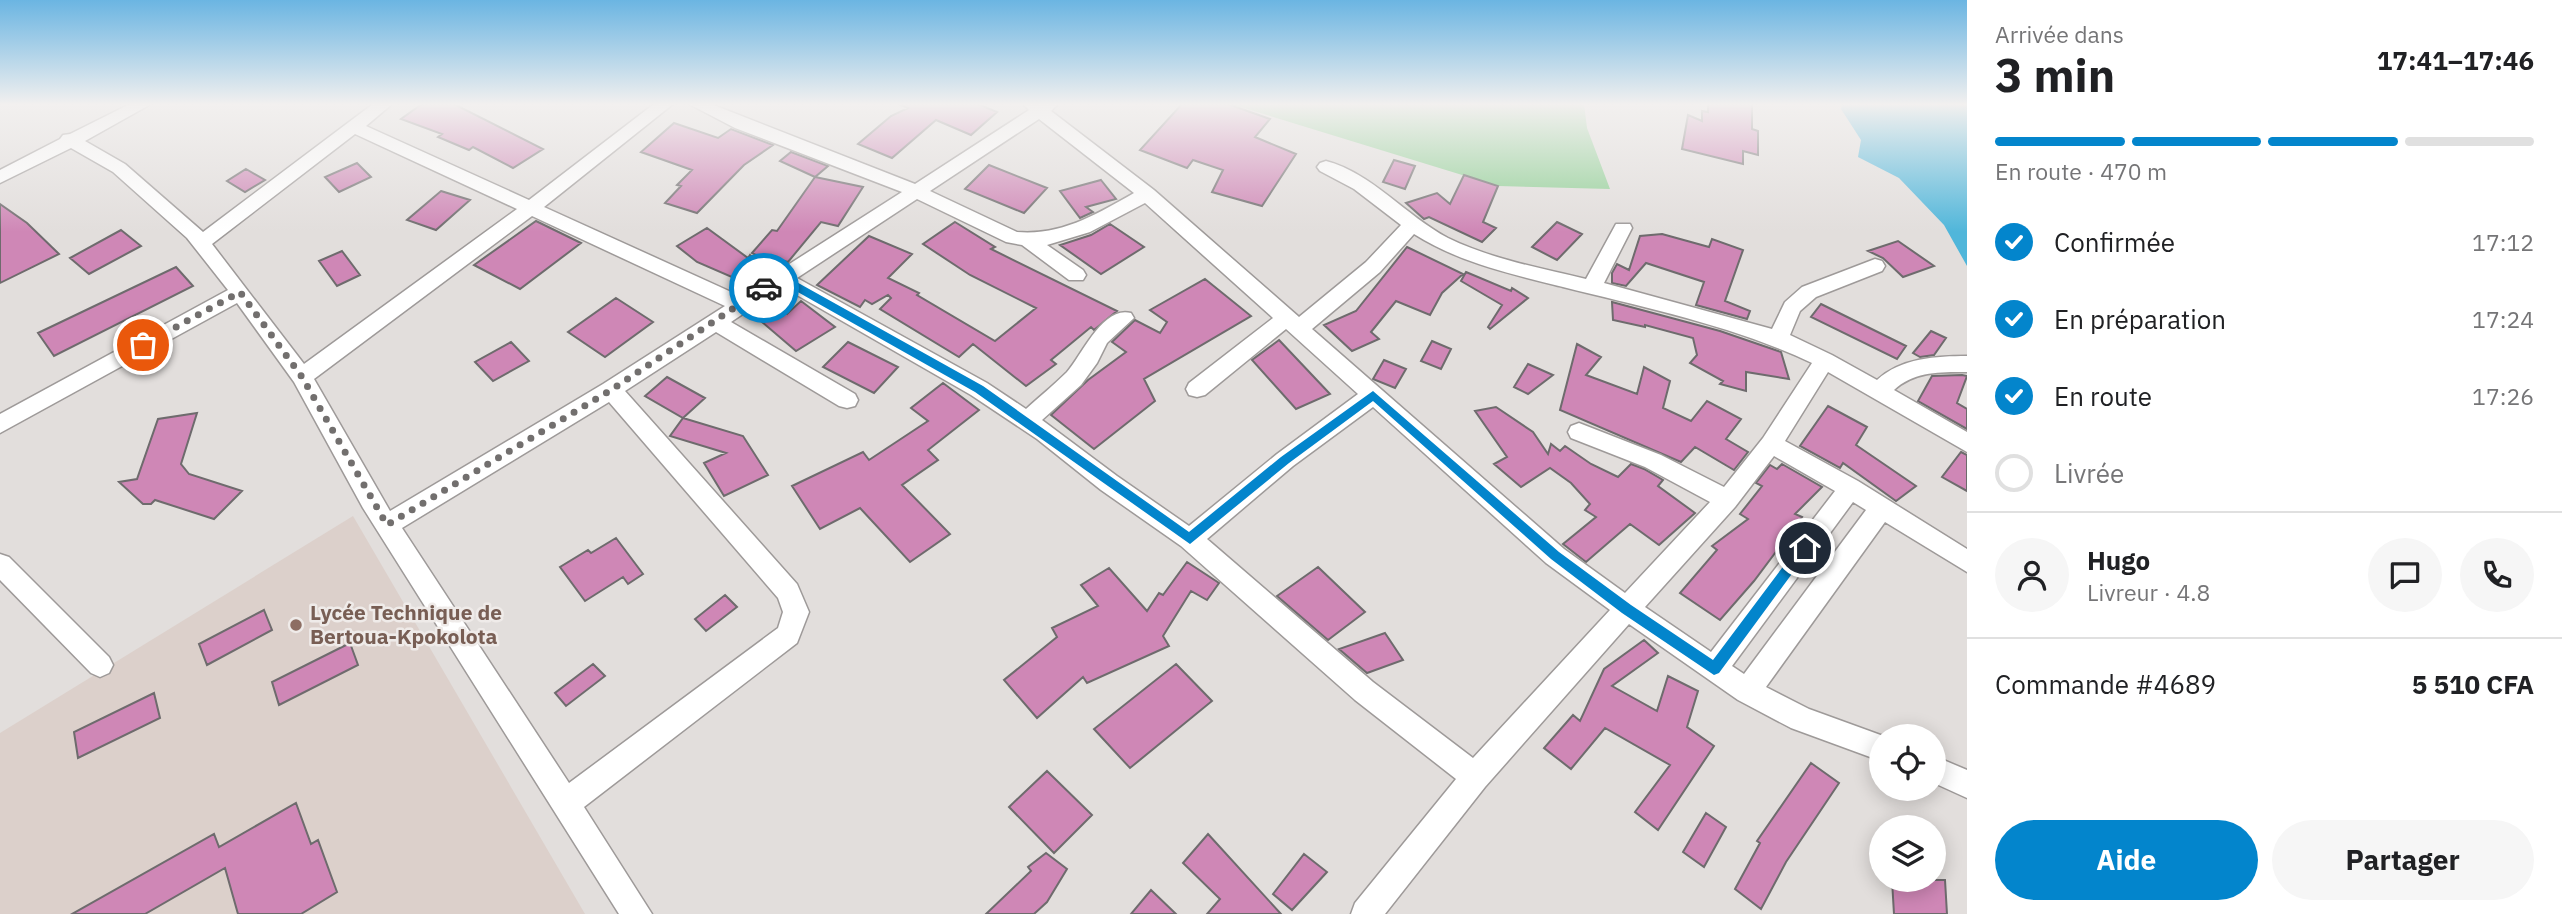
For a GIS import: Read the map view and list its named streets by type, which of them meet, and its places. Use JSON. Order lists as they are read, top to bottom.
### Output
{
  "places": ["Lycée Technique de Bertoua-Kpokolota"],
  "page": {
    "heading": ["3 min", "Arrivée dans", "17:41–17:46"],
    "panel": [
      "Hugo",
      "Livreur · 4.8",
      "Commande #4689",
      "5 510 CFA"
    ],
    "bar": "En route · 470 m",
    "list": [
      ["Confirmée", "17:12"],
      ["En préparation", "17:24"],
      ["En route", "17:26"],
      "Livrée"
    ],
    "buttons": ["Aide", "Partager"]
  }
}
